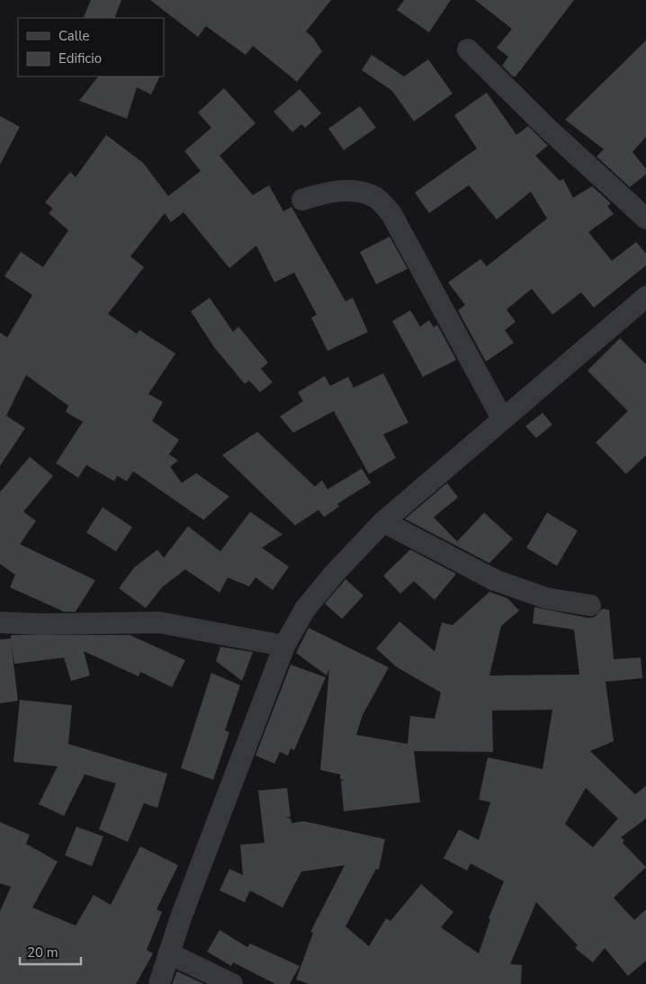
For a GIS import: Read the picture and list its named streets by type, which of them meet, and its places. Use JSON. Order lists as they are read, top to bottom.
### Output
{
  "legend": ["Calle", "Edificio"],
  "scale_bar": "20 m"
}
